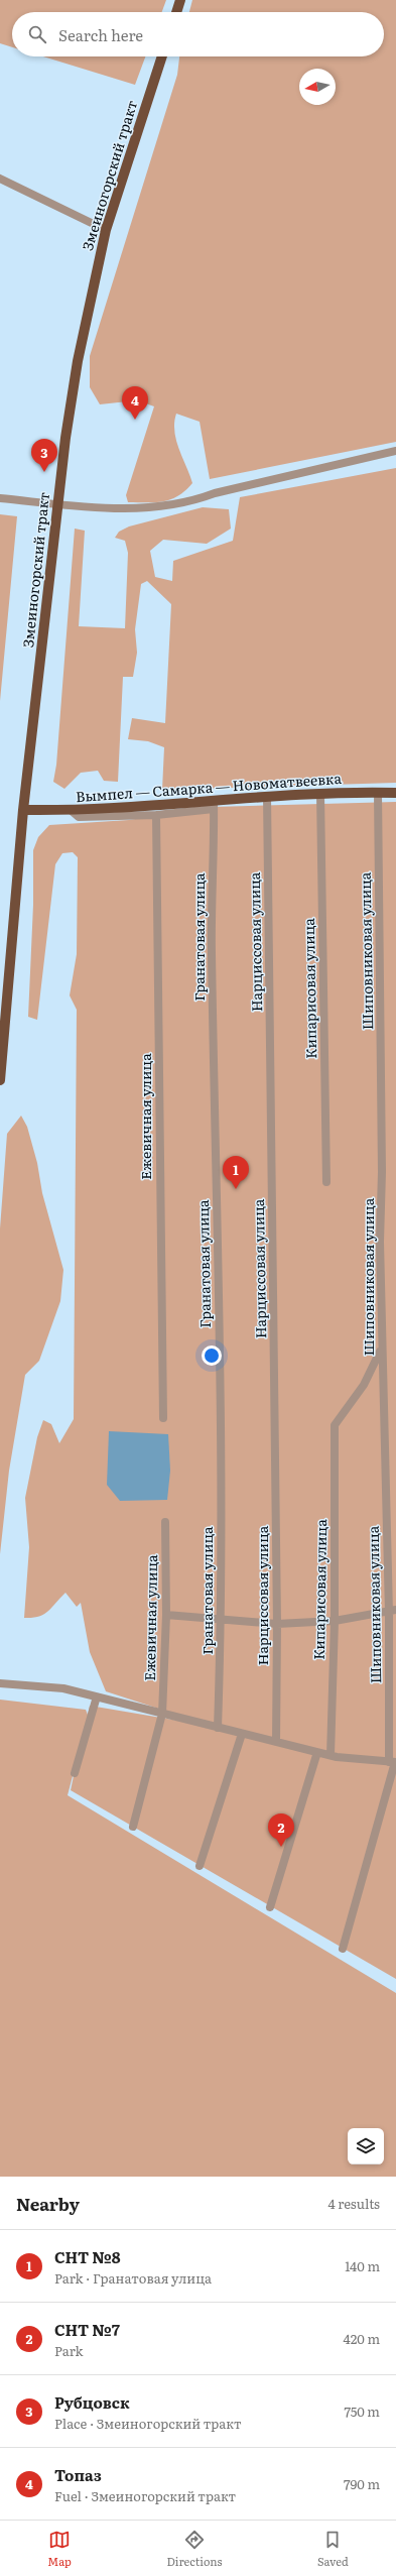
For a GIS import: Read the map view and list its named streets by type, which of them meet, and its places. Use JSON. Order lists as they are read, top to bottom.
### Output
{
  "streets": {
    "main road": ["Змеиногорский тракт", "Вымпел — Самарка — Новоматвеевка"],
    "street": [
      "Гранатовая улица",
      "Нарциссовая улица",
      "Шиповниковая улица",
      "Кипарисовая улица",
      "Ежевичная улица"
    ]
  },
  "crossings": [
    ["Змеиногорский тракт", "Вымпел — Самарка — Новоматвеевка"],
    ["Вымпел — Самарка — Новоматвеевка", "Гранатовая улица"],
    ["Вымпел — Самарка — Новоматвеевка", "Нарциссовая улица"],
    ["Вымпел — Самарка — Новоматвеевка", "Шиповниковая улица"],
    ["Вымпел — Самарка — Новоматвеевка", "Кипарисовая улица"],
    ["Шиповниковая улица", "Кипарисовая улица"]
  ],
  "north": "left",
  "page": {
    "search": "Search here",
    "pins": [
      "4",
      "3",
      "1",
      "2"
    ],
    "heading": ["Nearby", "4 results"],
    "list": [
      {
        "mark": "1",
        "name": "СНТ №8",
        "note": "Park · Гранатовая улица",
        "value": "140 m"
      },
      {
        "mark": "2",
        "name": "СНТ №7",
        "note": "Park",
        "value": "420 m"
      },
      {
        "mark": "3",
        "name": "Рубцовск",
        "note": "Place · Змеиногорский тракт",
        "value": "750 m"
      },
      {
        "mark": "4",
        "name": "Топаз",
        "note": "Fuel · Змеиногорский тракт",
        "value": "790 m"
      }
    ],
    "nav": ["Map", "Directions", "Saved"]
  }
}
